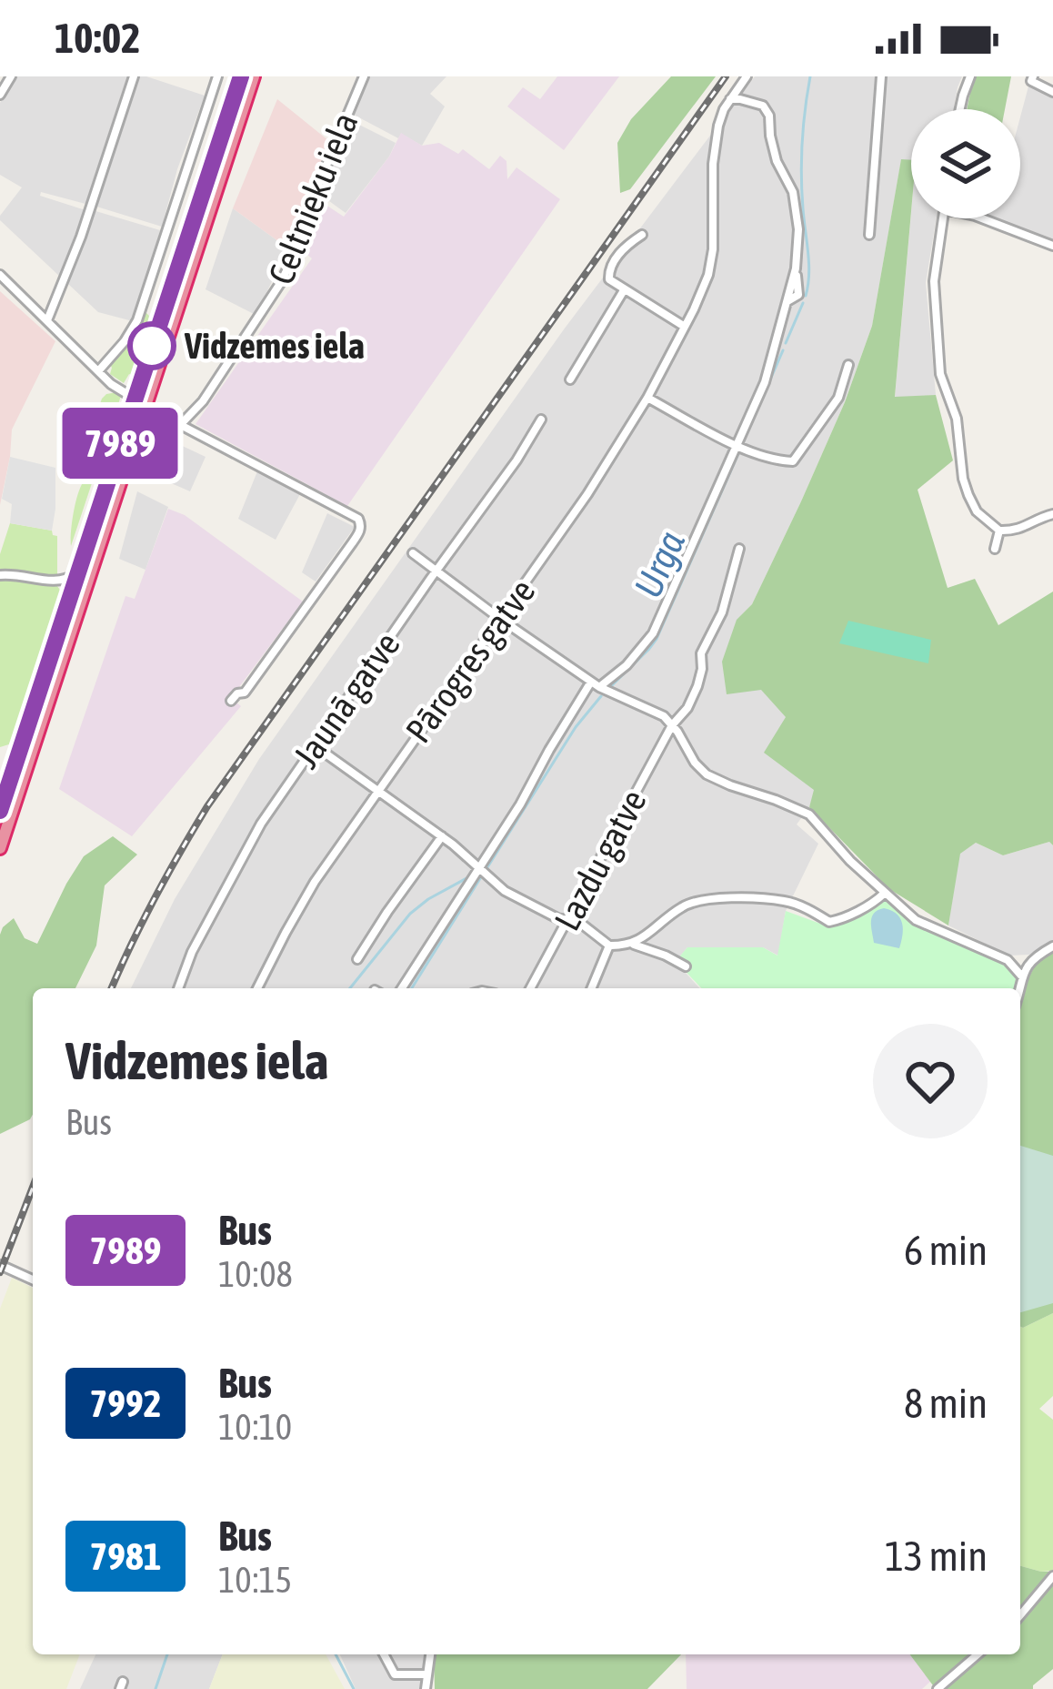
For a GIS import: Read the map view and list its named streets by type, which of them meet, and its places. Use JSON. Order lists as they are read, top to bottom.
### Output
{
  "streets": {
    "street": [
      "Celtnieku iela",
      "Pārogres gatve",
      "Jaunā gatve",
      "Lazdu gatve"
    ]
  },
  "water": ["Urga"],
  "places": ["Vidzemes iela"],
  "lines": ["bus line 7989"],
  "page": {
    "status": "10:02",
    "on_map": "7989",
    "heading": ["Vidzemes iela", "Bus"],
    "list": [
      {
        "mark": "7989",
        "name": "Bus",
        "note": "10:08",
        "value": "6 min"
      },
      {
        "mark": "7992",
        "name": "Bus",
        "note": "10:10",
        "value": "8 min"
      },
      {
        "mark": "7981",
        "name": "Bus",
        "note": "10:15",
        "value": "13 min"
      }
    ]
  }
}
